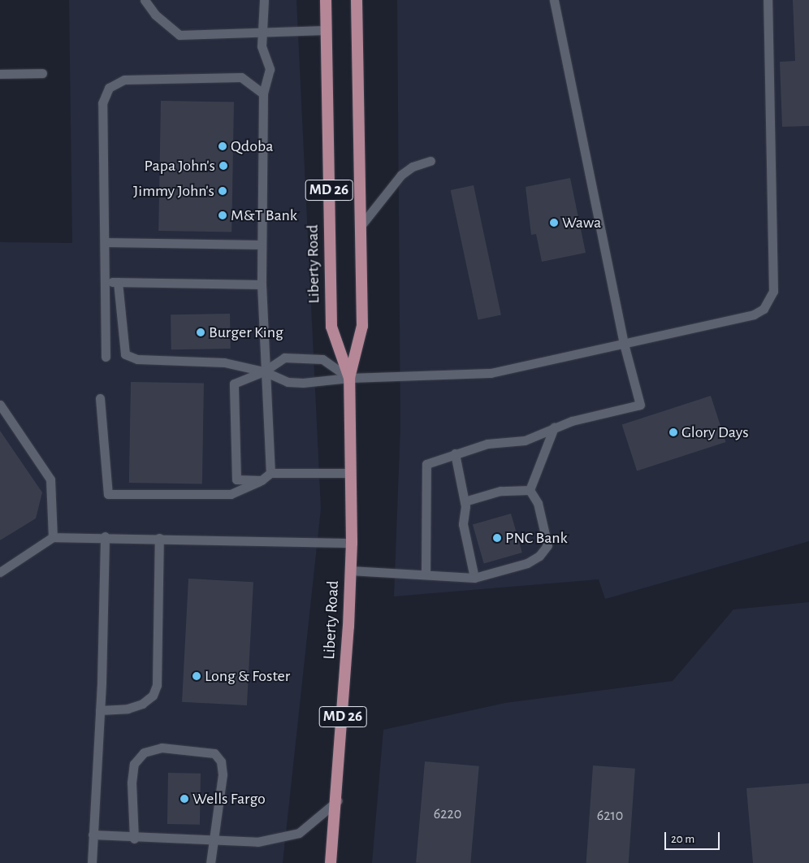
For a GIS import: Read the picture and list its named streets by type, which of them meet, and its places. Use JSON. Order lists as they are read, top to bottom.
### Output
{
  "streets": {
    "main road": ["MD 26", "Liberty Road"]
  },
  "places": [
    "Qdoba",
    "Papa John's",
    "Jimmy John's",
    "M&T Bank",
    "Wawa",
    "Burger King",
    "Glory Days",
    "PNC Bank",
    "Long & Foster",
    "Wells Fargo"
  ],
  "house_numbers": ["6220", "6210"],
  "scale_bar": "20 m"
}
